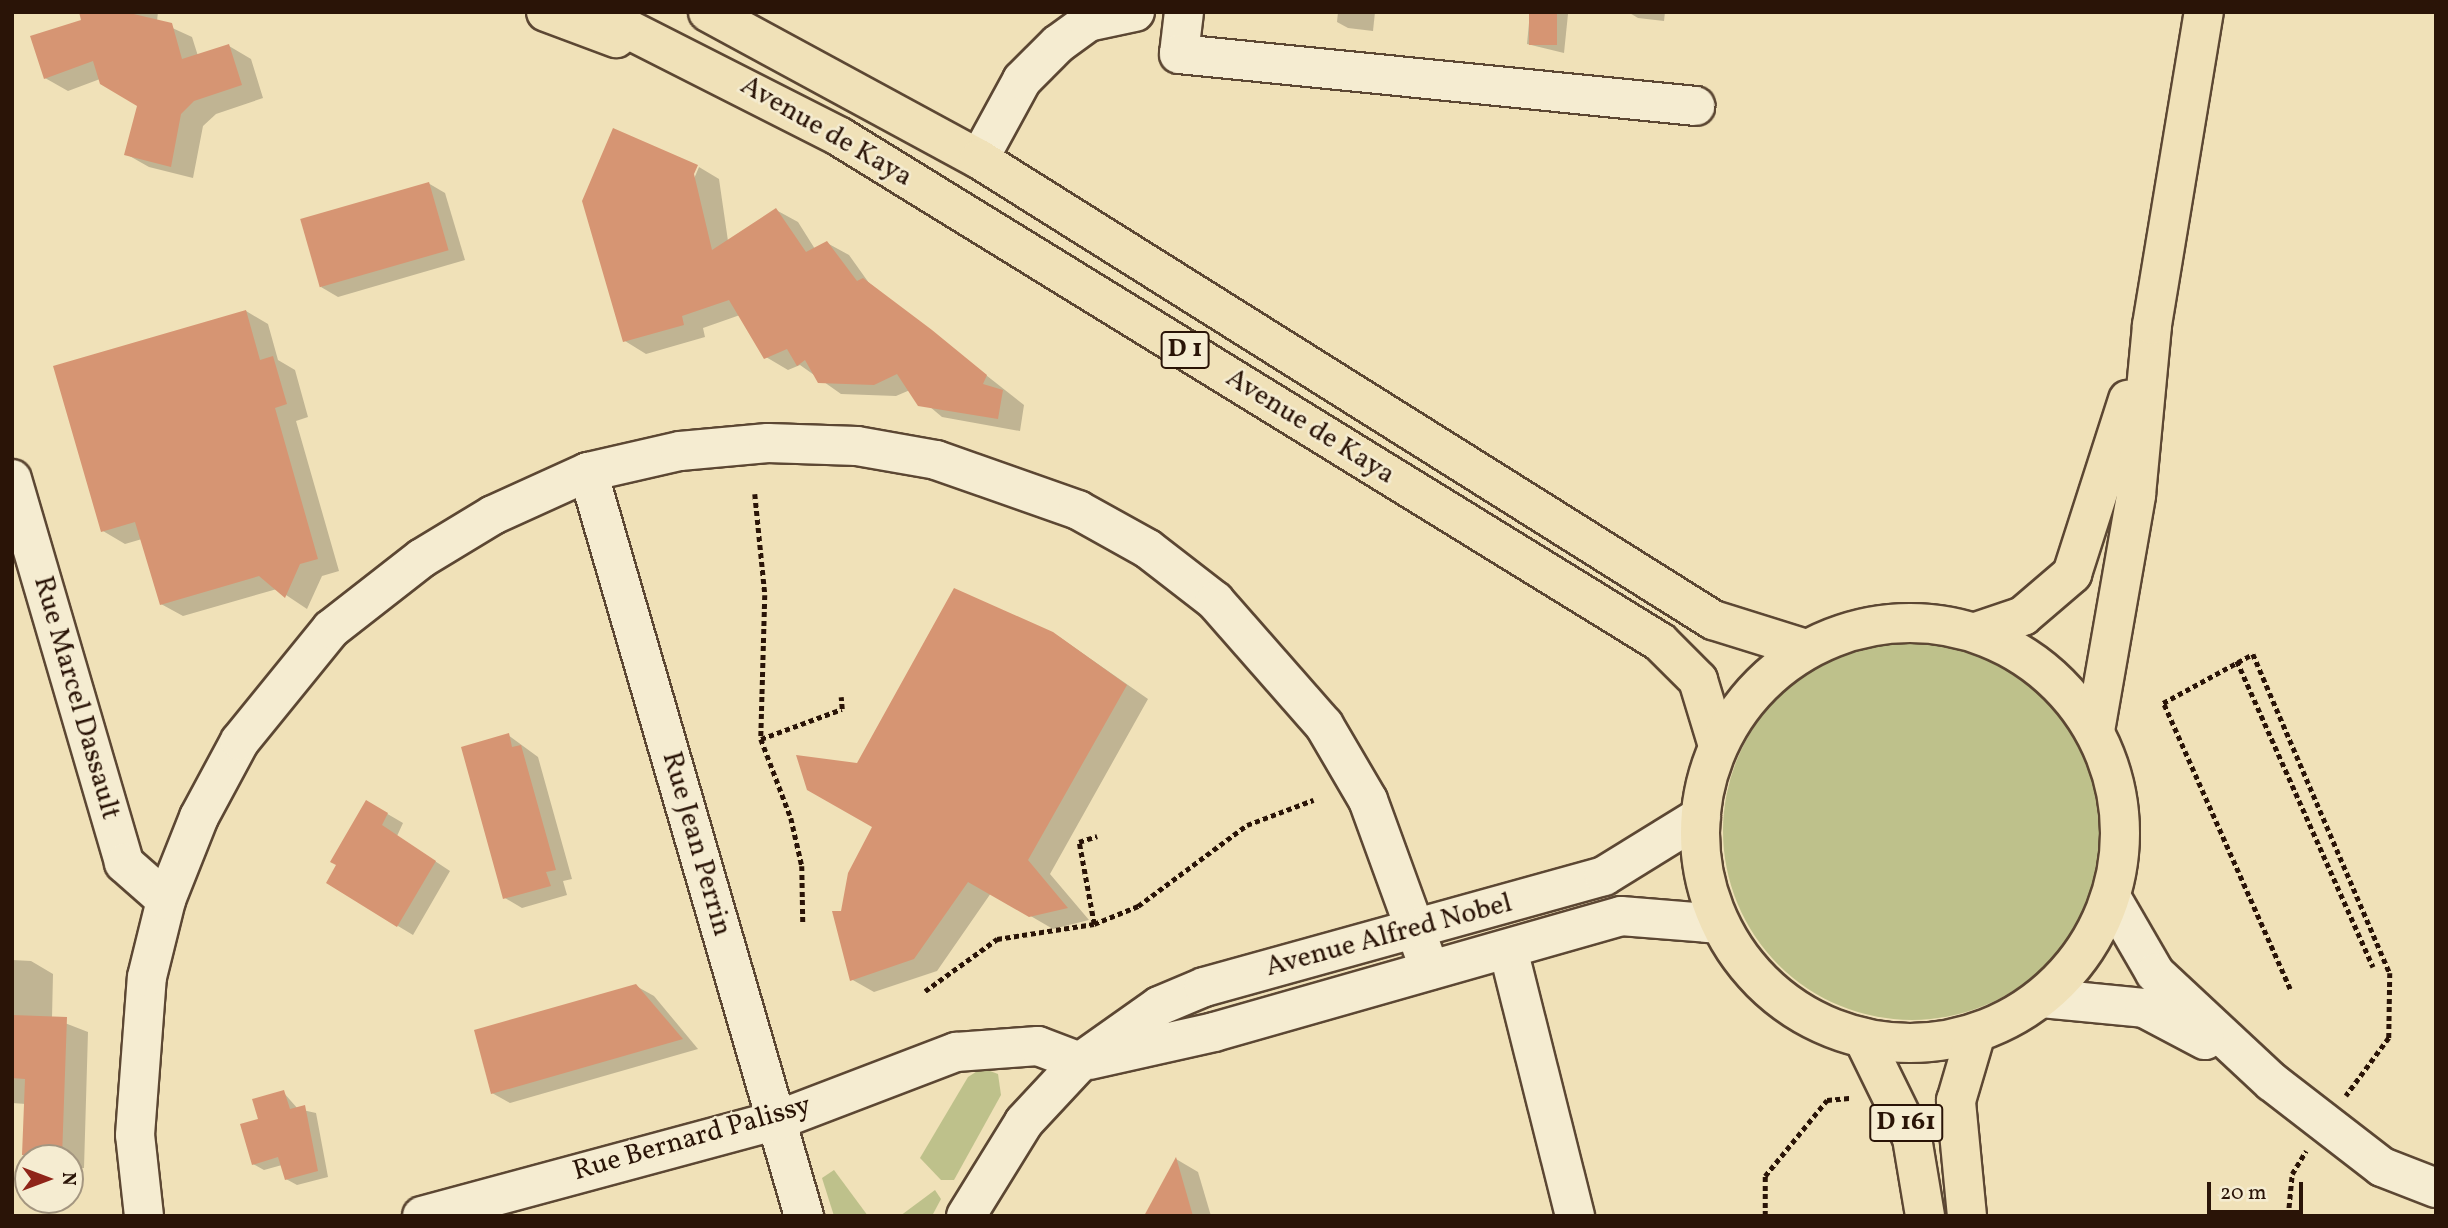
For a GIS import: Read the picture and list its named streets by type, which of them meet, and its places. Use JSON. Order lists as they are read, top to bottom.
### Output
{
  "streets": {
    "main road": ["Avenue de Kaya", "D 1", "D 161"],
    "street": [
      "Rue Marcel Dassault",
      "Rue Jean Perrin",
      "Avenue Alfred Nobel",
      "Rue Bernard Palissy"
    ]
  },
  "crossings": [
    ["Rue Jean Perrin", "Rue Bernard Palissy"],
    ["Avenue Alfred Nobel", "Rue Bernard Palissy"]
  ],
  "scale_bar": "20 m",
  "north": "right"
}
